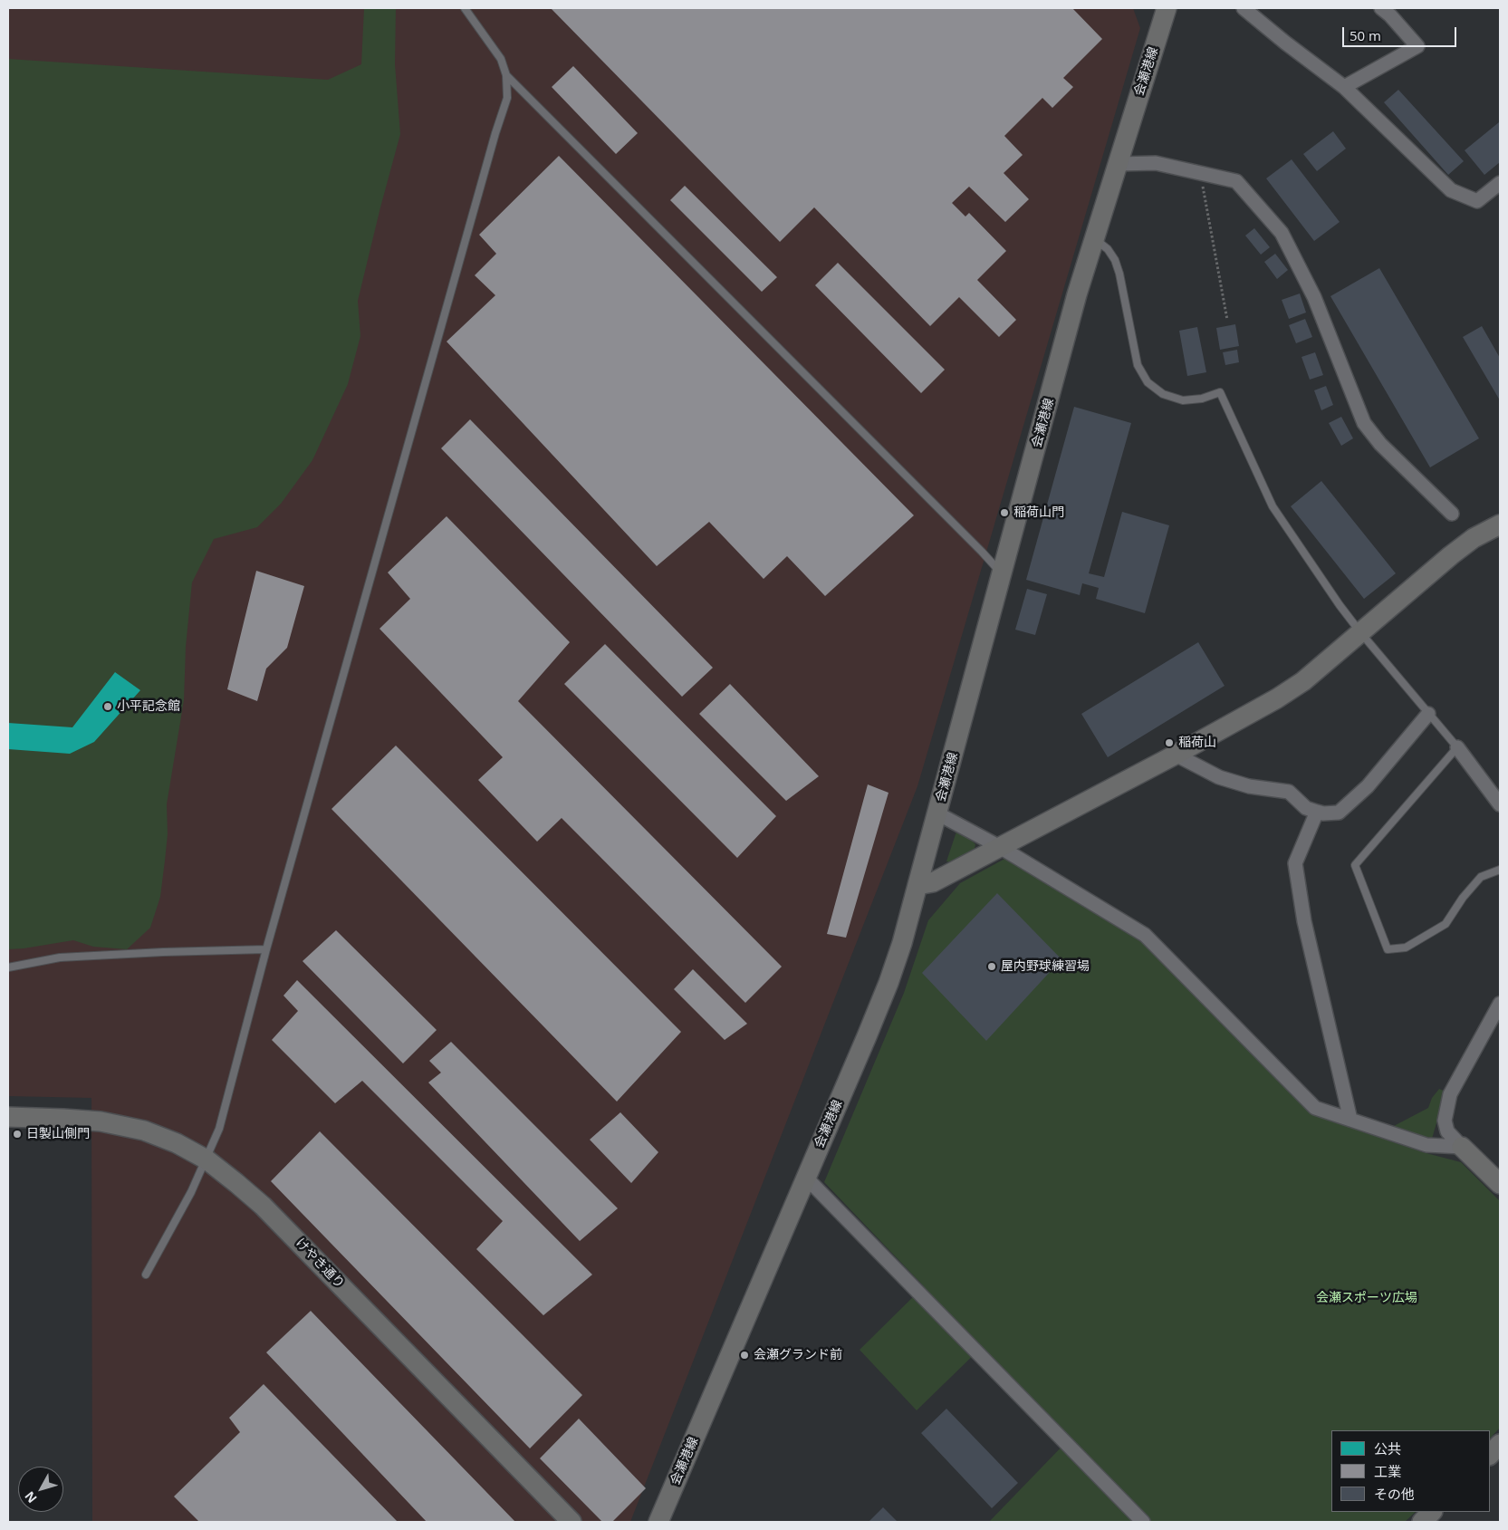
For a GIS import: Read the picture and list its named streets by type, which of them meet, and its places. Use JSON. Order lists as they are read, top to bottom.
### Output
{
  "streets": {
    "main road": ["会瀬港線", "けやき通り"]
  },
  "parks": ["会瀬スポーツ広場"],
  "places": [
    "稲荷山門",
    "小平記念館",
    "稲荷山",
    "屋内野球練習場",
    "日製山側門",
    "会瀬グランド前"
  ],
  "legend": ["公共", "工業", "その他"],
  "scale_bar": "50 m",
  "north": "bottom left"
}
